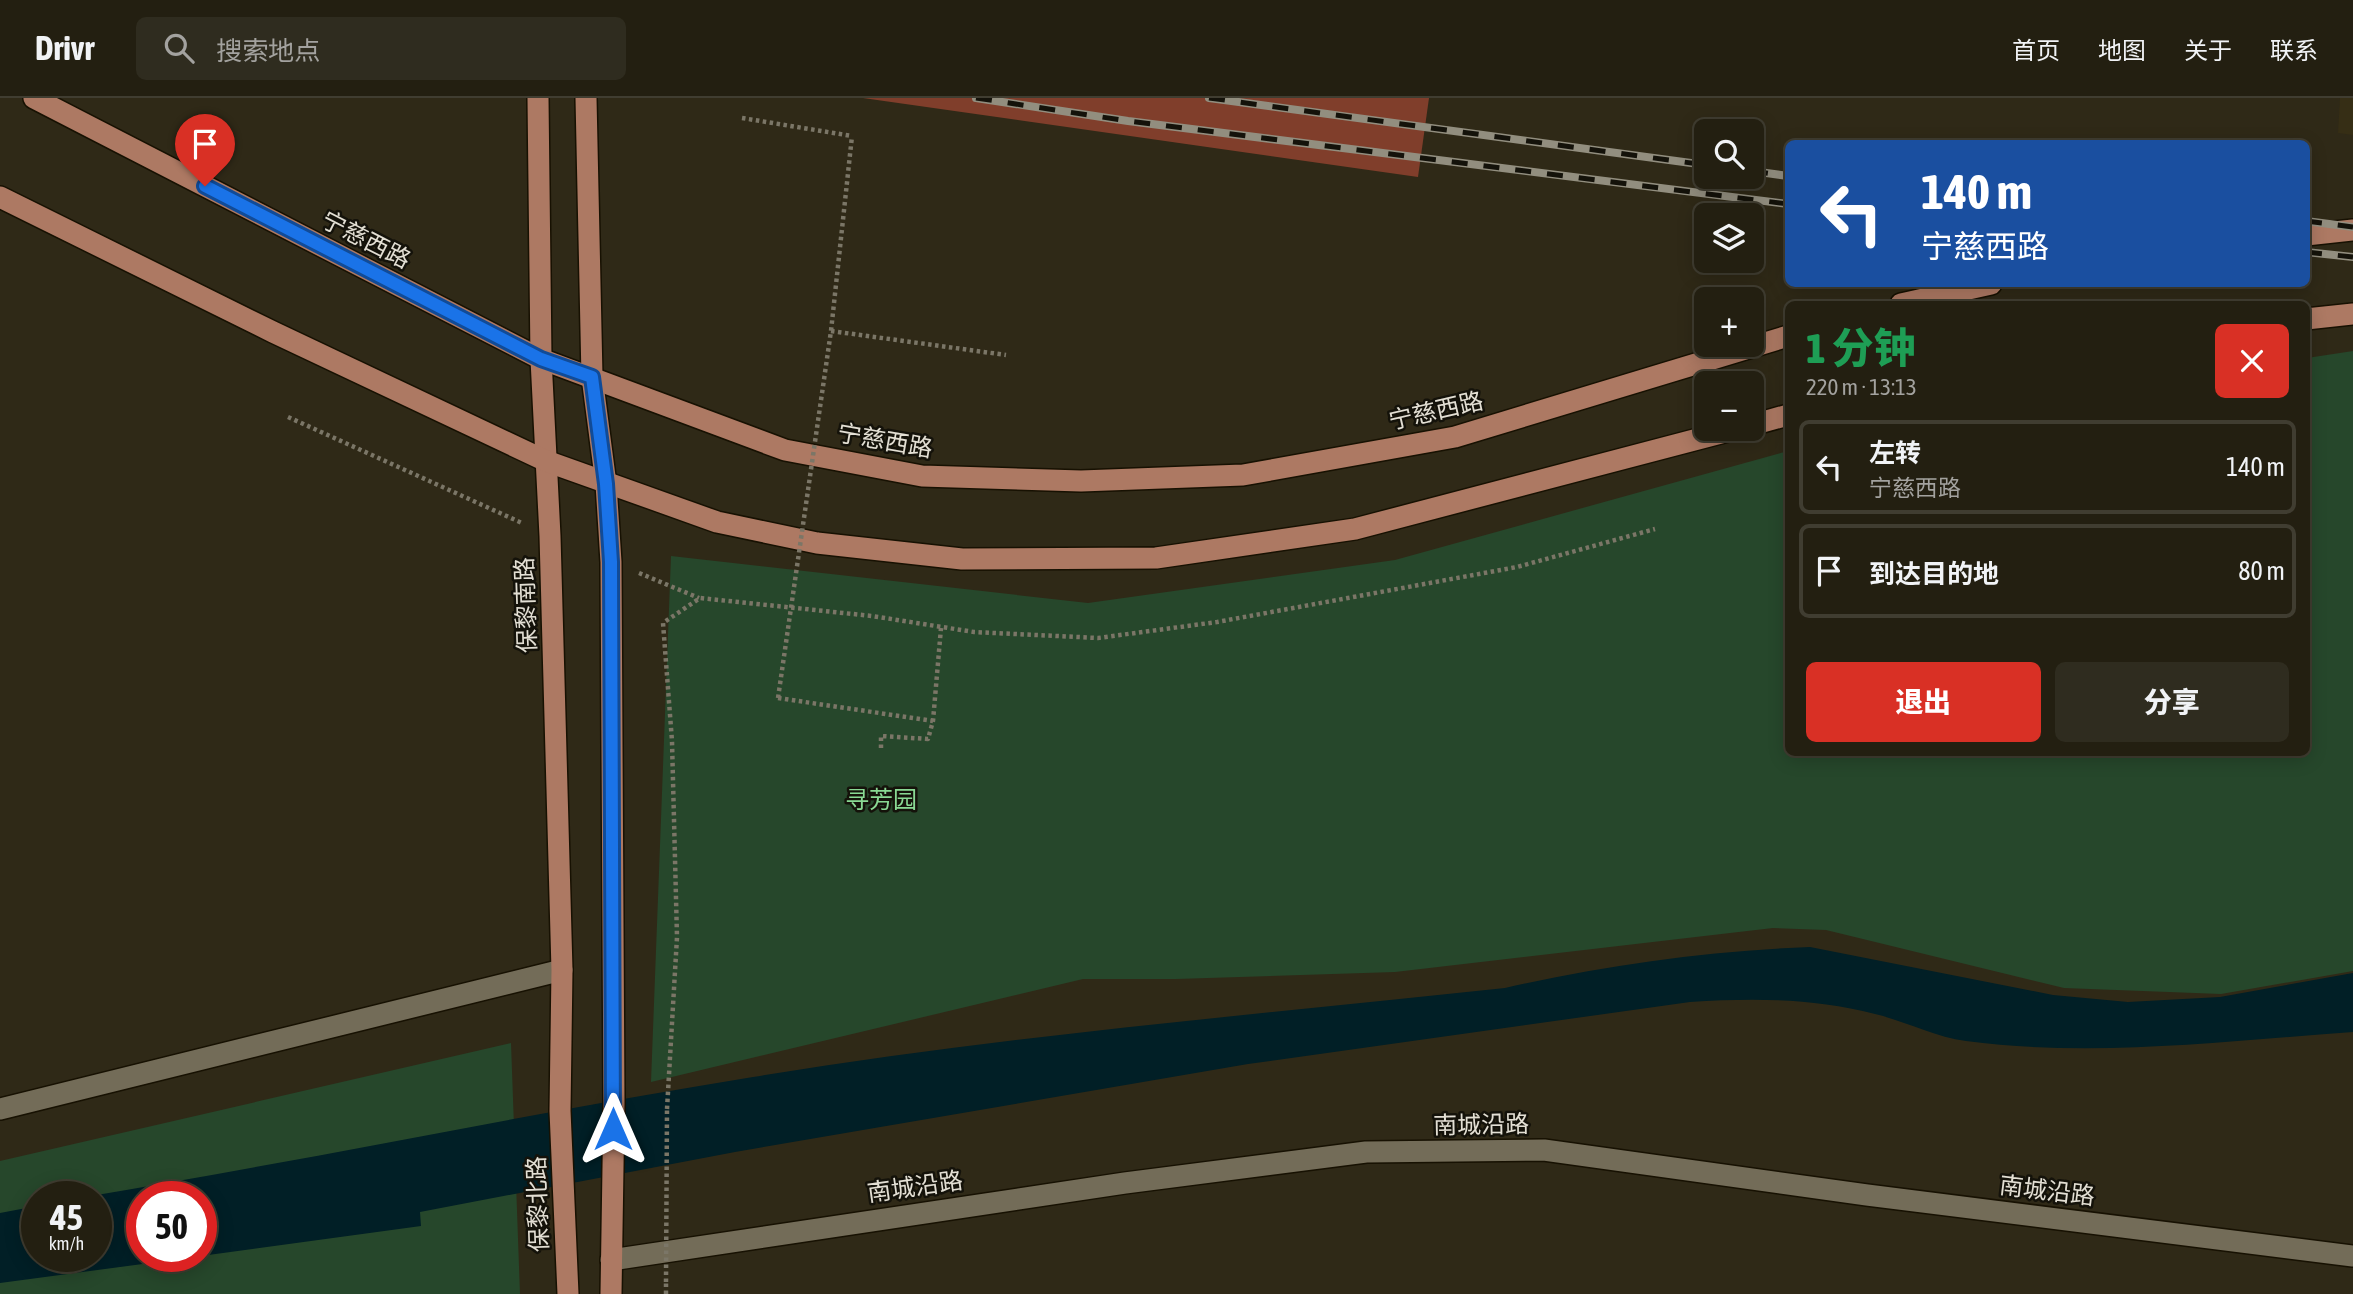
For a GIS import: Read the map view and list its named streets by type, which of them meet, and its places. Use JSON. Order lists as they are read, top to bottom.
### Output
{
  "streets": {
    "main road": ["宁慈西路", "保黎南路", "保黎北路"],
    "street": ["南城沿路"]
  },
  "crossings": [
    ["宁慈西路", "保黎南路"],
    ["保黎南路", "保黎北路"]
  ],
  "parks": ["寻芳园"],
  "page": {
    "header": "Drivr",
    "search": "搜索地点",
    "nav": [
      "首页",
      "地图",
      "关于",
      "联系"
    ],
    "map_buttons": ["+", "−"],
    "turn": ["140 m", "宁慈西路"],
    "heading": ["1 分钟", "220 m · 13:13"],
    "list": [
      {
        "name": "左转",
        "note": "宁慈西路",
        "value": "140 m"
      },
      {
        "name": "到达目的地",
        "value": "80 m"
      }
    ],
    "buttons": ["退出", "分享"],
    "speed": "45 km/h",
    "limit": "50"
  }
}
